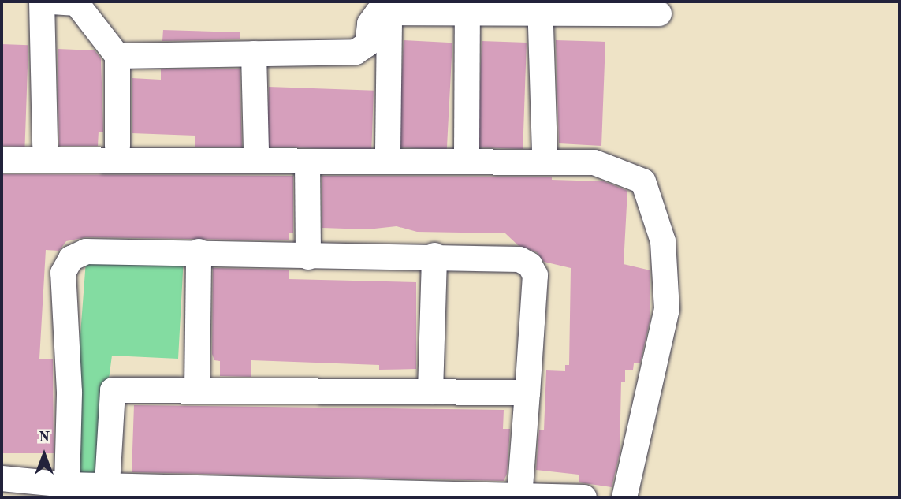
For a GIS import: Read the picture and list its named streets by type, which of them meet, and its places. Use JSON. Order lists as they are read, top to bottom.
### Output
{
  "north": "top"
}
